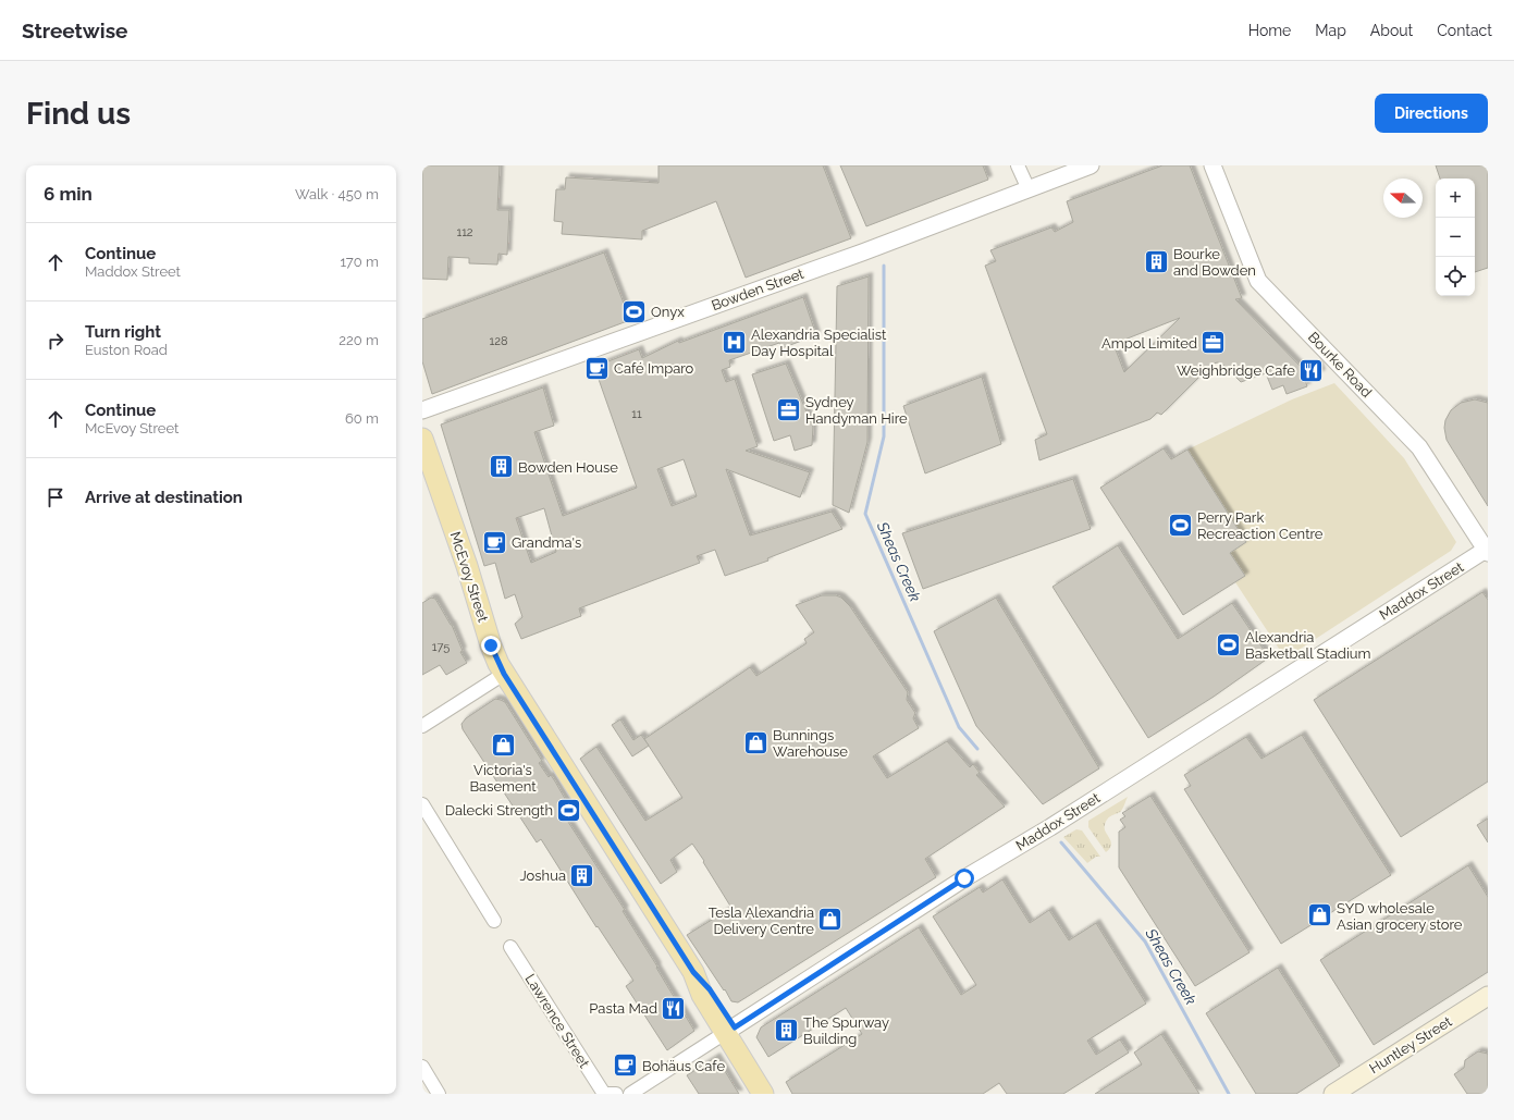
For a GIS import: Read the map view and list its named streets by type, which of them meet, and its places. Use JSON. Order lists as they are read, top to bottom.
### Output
{
  "streets": {
    "main road": ["McEvoy Street", "Huntley Street"],
    "street": [
      "Bowden Street",
      "Bourke Road",
      "Maddox Street",
      "Lawrence Street"
    ]
  },
  "crossings": [
    ["Bourke Road", "Maddox Street"],
    ["McEvoy Street", "Maddox Street"]
  ],
  "water": ["Sheas Creek"],
  "places": {
    "building": [
      "Bourke and Bowden",
      "Bowden House",
      "Joshua",
      "The Spurway Building"
    ],
    "sports": [
      "Onyx",
      "Perry Park Recreaction Centre",
      "Alexandria Basketball Stadium",
      "Dalecki Strength"
    ],
    "hospital": ["Alexandria Specialist Day Hospital"],
    "office": ["Ampol Limited", "Sydney Handyman Hire"],
    "cafe": ["Café Imparo", "Grandma's", "Bohäus Cafe"],
    "restaurant": ["Weighbridge Cafe", "Pasta Mad"],
    "shop": [
      "Bunnings Warehouse",
      "Victoria's Basement",
      "SYD wholesale Asian grocery store",
      "Tesla Alexandria Delivery Centre"
    ]
  },
  "house_numbers": [
    "112",
    "128",
    "11",
    "175"
  ],
  "north": "left",
  "page": {
    "header": "Streetwise",
    "nav": [
      "Home",
      "Map",
      "About",
      "Contact"
    ],
    "buttons": "Directions",
    "title": "Find us",
    "heading": ["6 min", "Walk · 450 m"],
    "map_buttons": ["+", "−"],
    "list": [
      ["Continue", "Maddox Street", "170 m"],
      ["Turn right", "Euston Road", "220 m"],
      ["Continue", "McEvoy Street", "60 m"],
      "Arrive at destination"
    ]
  }
}
